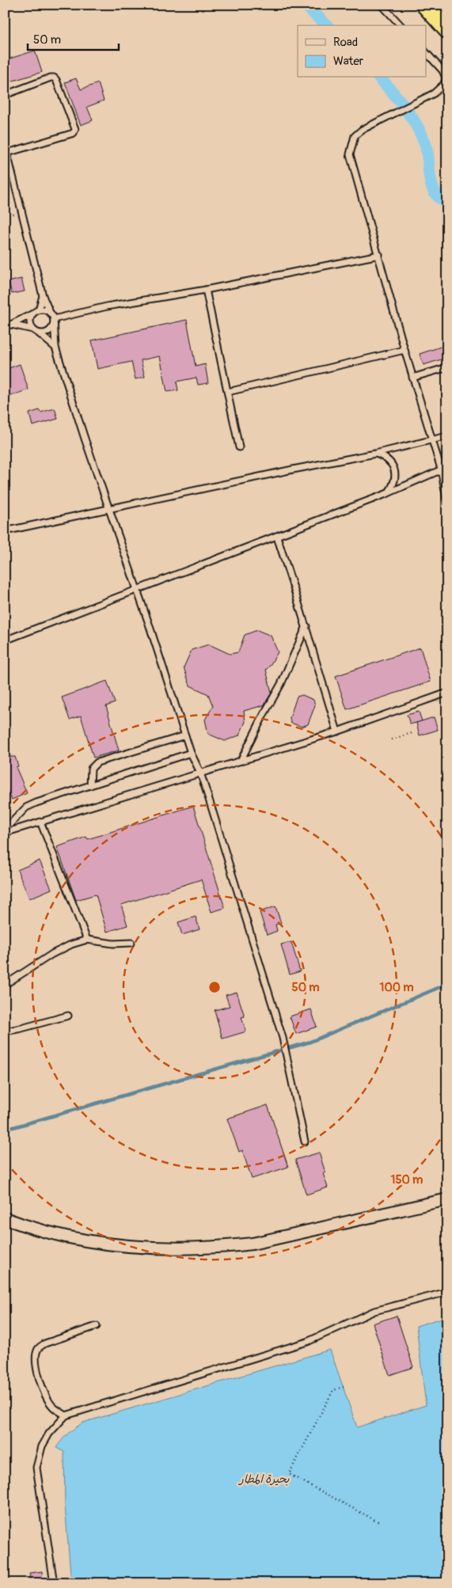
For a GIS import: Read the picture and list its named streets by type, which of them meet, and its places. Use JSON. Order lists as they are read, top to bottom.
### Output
{
  "water": ["بحيرة المطار"],
  "legend": ["Road", "Water"],
  "scale_bar": "50 m",
  "rings": ["50 m", "100 m", "150 m"]
}
